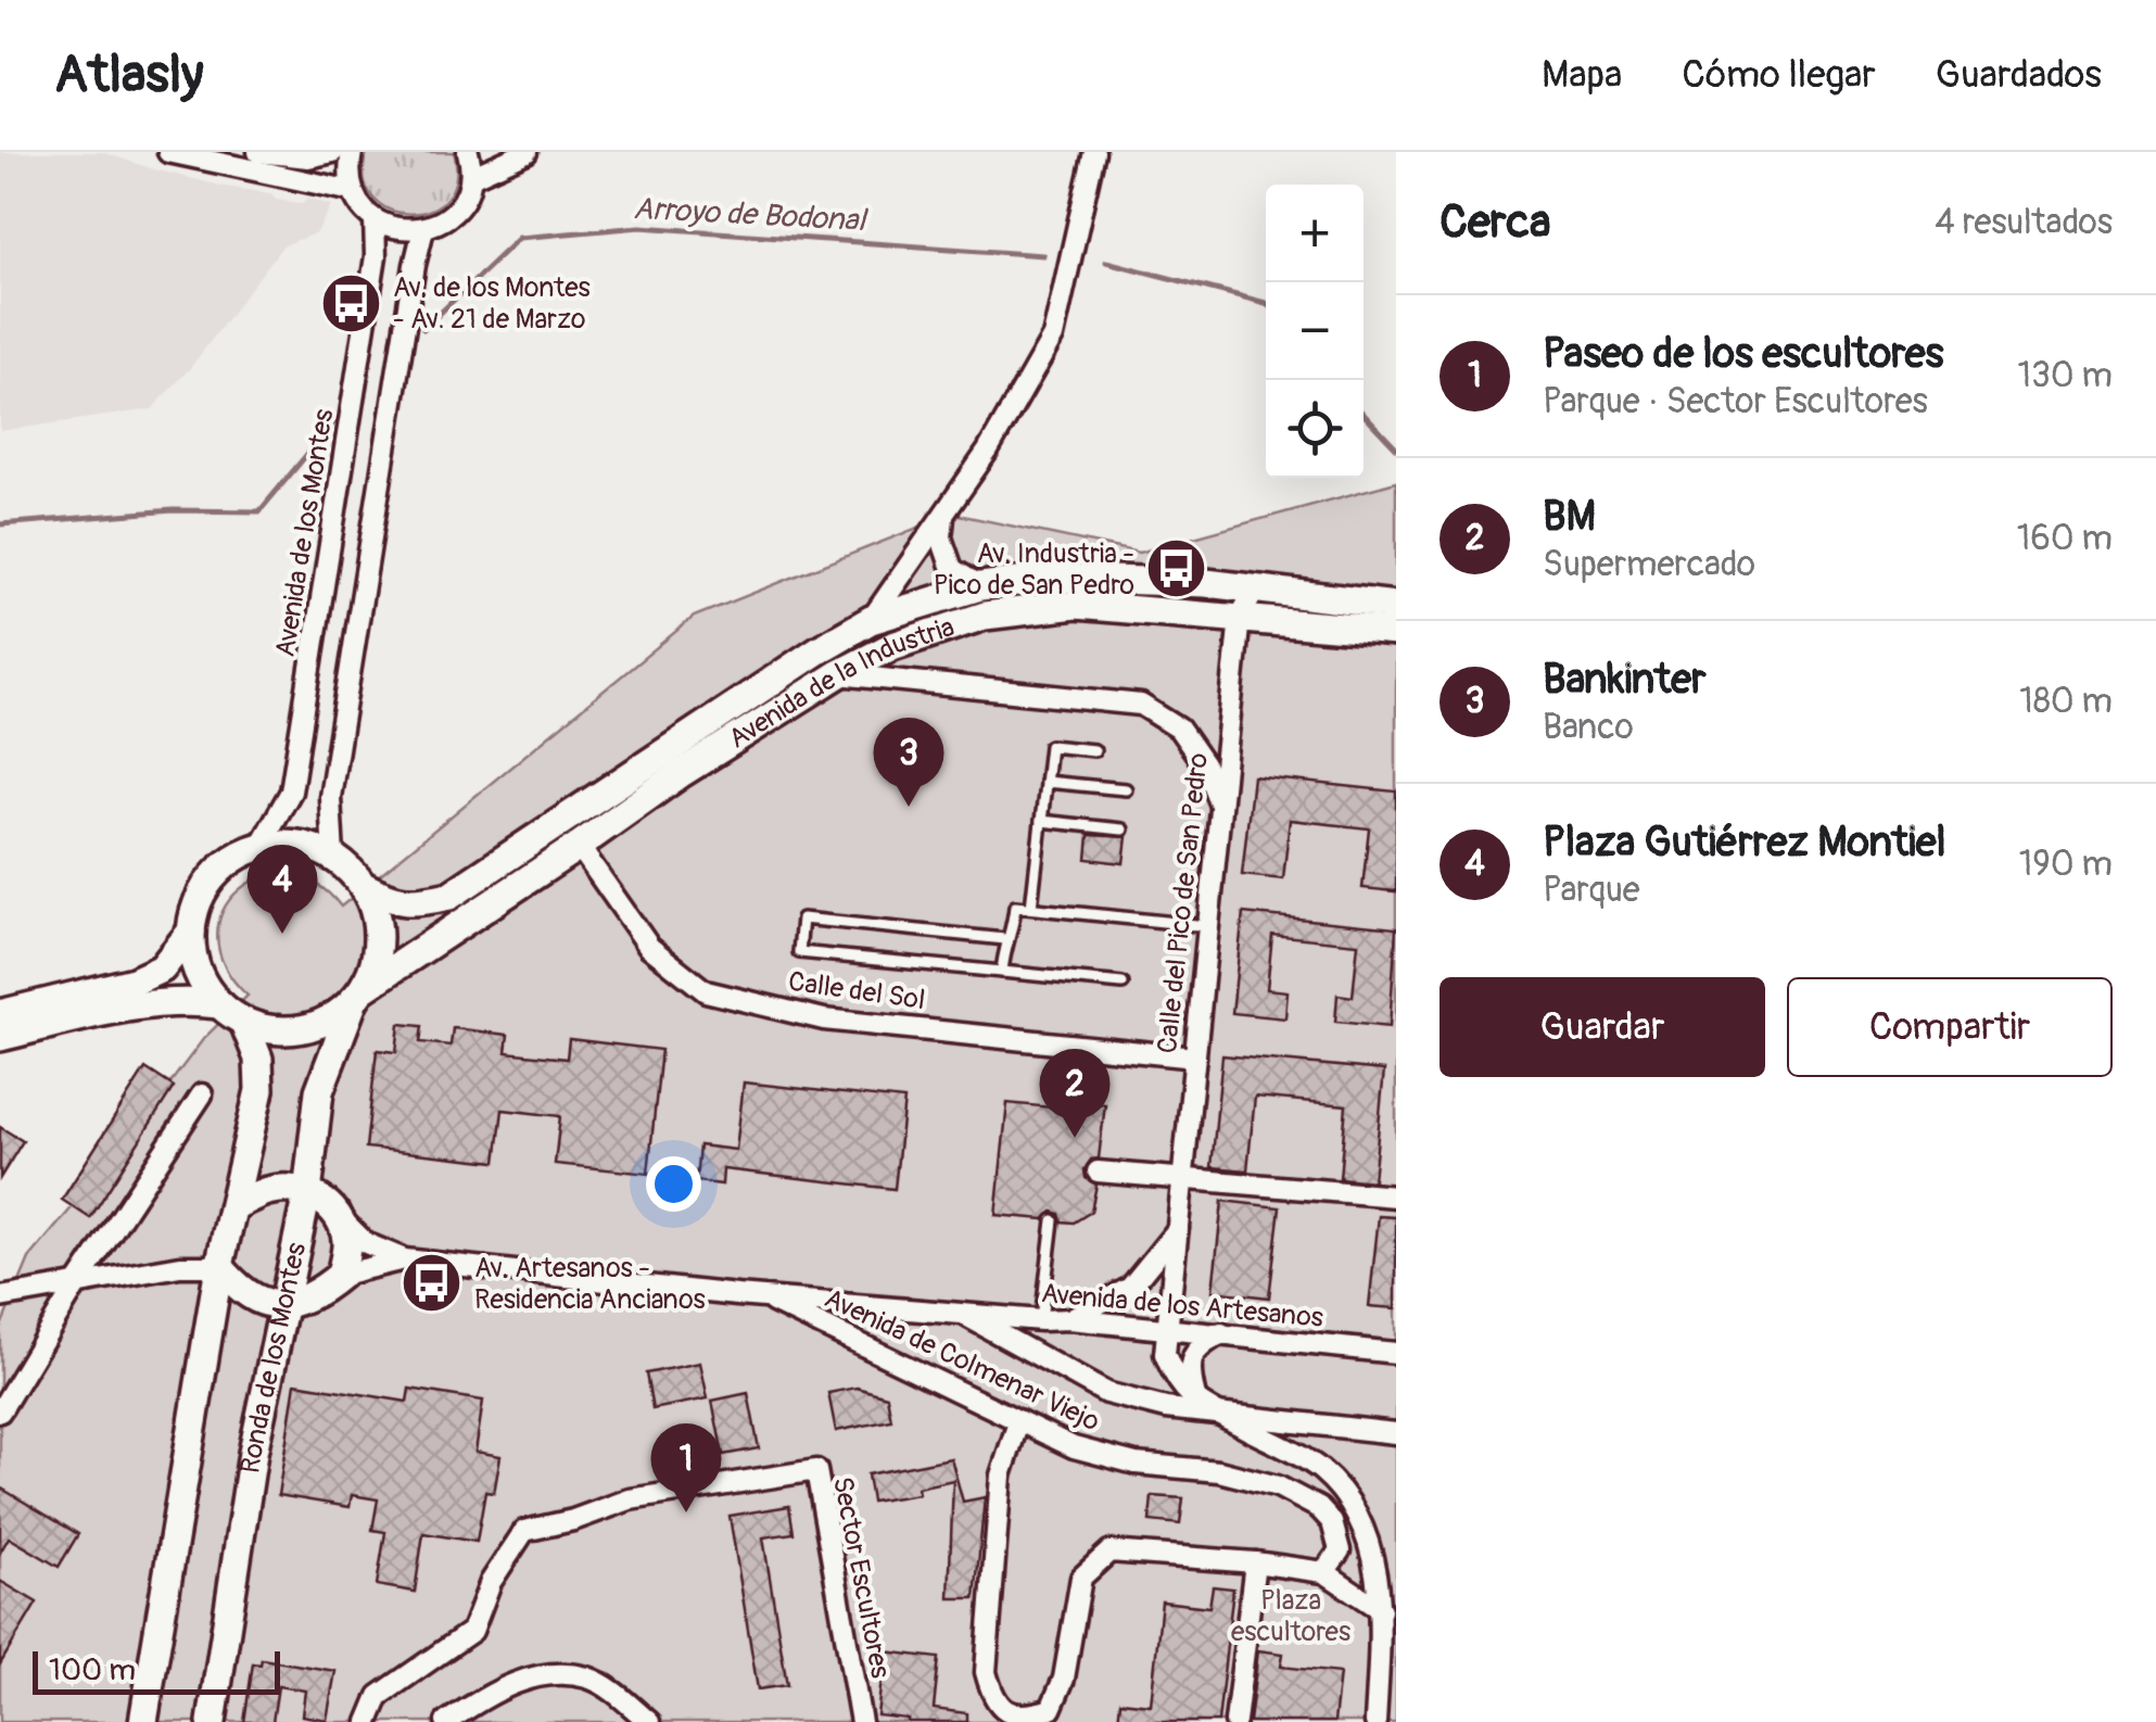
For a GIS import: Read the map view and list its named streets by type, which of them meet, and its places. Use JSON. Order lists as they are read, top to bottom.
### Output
{
  "streets": {
    "street": [
      "Avenida de los Montes",
      "Avenida de la Industria",
      "Calle del Pico de San Pedro",
      "Calle del Sol",
      "Avenida de los Artesanos",
      "Ronda de los Montes",
      "Avenida de Colmenar Viejo",
      "Sector Escultores"
    ]
  },
  "crossings": [
    ["Avenida de los Montes", "Avenida de la Industria"],
    ["Avenida de los Montes", "Ronda de los Montes"],
    ["Avenida de la Industria", "Calle del Pico de San Pedro"],
    ["Avenida de la Industria", "Calle del Sol"],
    ["Avenida de la Industria", "Ronda de los Montes"],
    ["Calle del Pico de San Pedro", "Calle del Sol"],
    ["Calle del Pico de San Pedro", "Avenida de los Artesanos"],
    ["Avenida de los Artesanos", "Avenida de Colmenar Viejo"]
  ],
  "water": ["Arroyo de Bodonal"],
  "parks": ["Plaza escultores"],
  "places": {
    "bus stop": ["Av. de los Montes - Av. 21 de Marzo", "Av. Industria - Pico de San Pedro", "Av. Artesanos - Residencia Ancianos"]
  },
  "scale_bar": "100 m",
  "page": {
    "header": "Atlasly",
    "nav": ["Mapa", "Cómo llegar", "Guardados"],
    "heading": ["Cerca", "4 resultados"],
    "map_buttons": ["+", "−"],
    "list": [
      {
        "mark": "1",
        "name": "Paseo de los escultores",
        "note": "Parque · Sector Escultores",
        "value": "130 m"
      },
      {
        "mark": "2",
        "name": "BM",
        "note": "Supermercado",
        "value": "160 m"
      },
      {
        "mark": "3",
        "name": "Bankinter",
        "note": "Banco",
        "value": "180 m"
      },
      {
        "mark": "4",
        "name": "Plaza Gutiérrez Montiel",
        "note": "Parque",
        "value": "190 m"
      }
    ],
    "pins": [
      "3",
      "4",
      "2",
      "1"
    ],
    "buttons": ["Guardar", "Compartir"],
    "scale": "100 m"
  }
}
